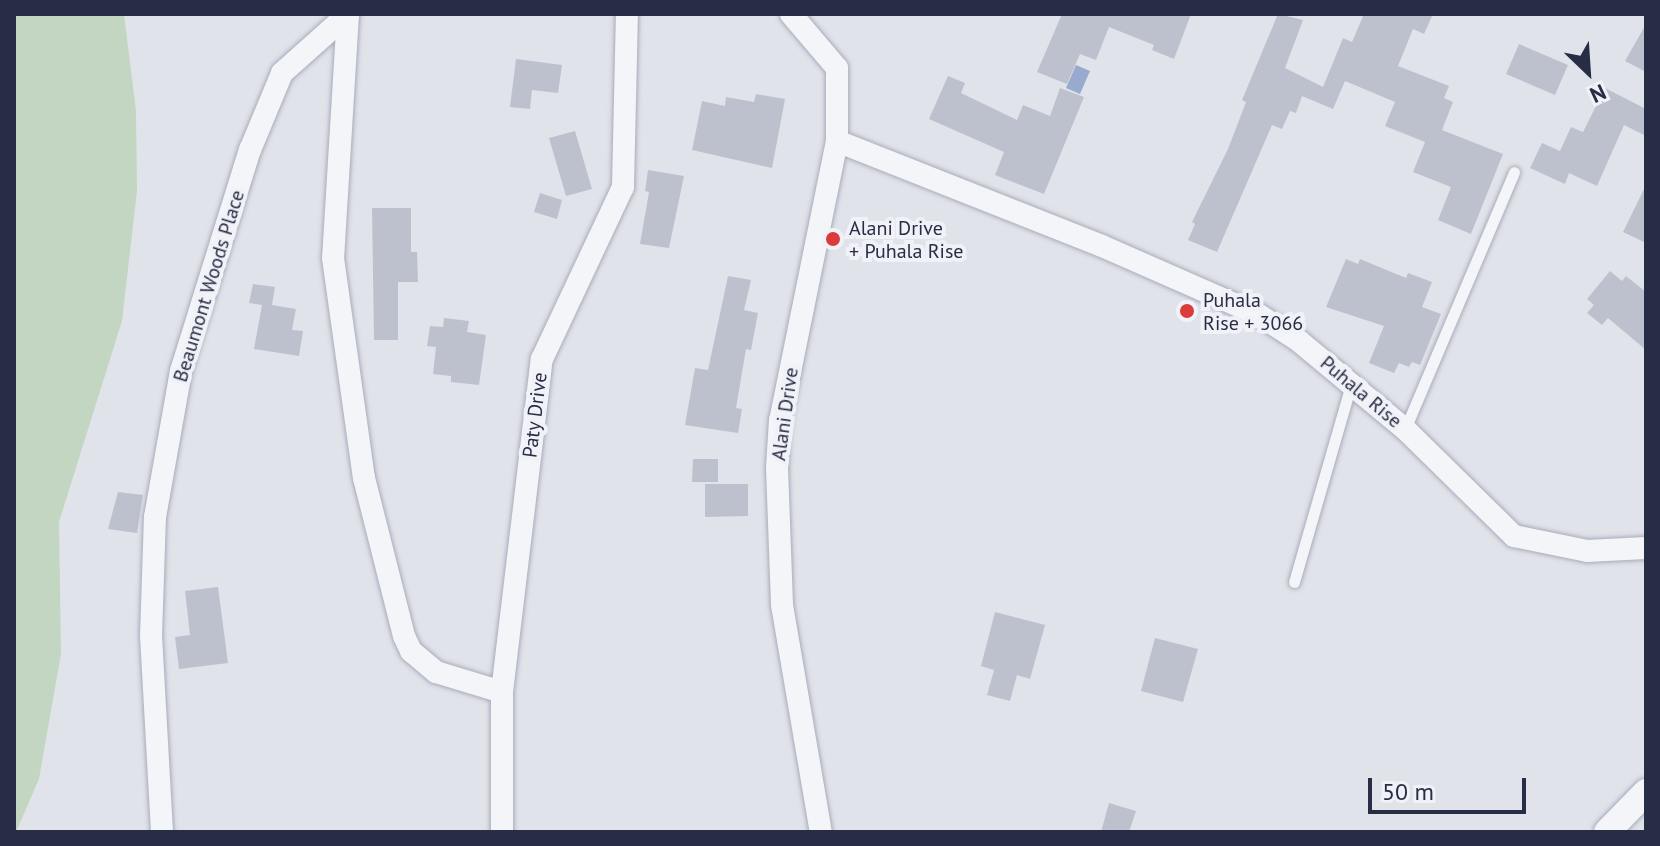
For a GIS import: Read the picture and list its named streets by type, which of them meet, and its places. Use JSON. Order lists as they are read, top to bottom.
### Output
{
  "streets": {
    "street": [
      "Beaumont Woods Place",
      "Puhala Rise",
      "Alani Drive",
      "Paty Drive"
    ]
  },
  "crossings": [
    ["Beaumont Woods Place", "Paty Drive"],
    ["Puhala Rise", "Alani Drive"]
  ],
  "places": ["Alani Drive + Puhala Rise", "Puhala Rise + 3066"],
  "scale_bar": "50 m",
  "north": "bottom right"
}
